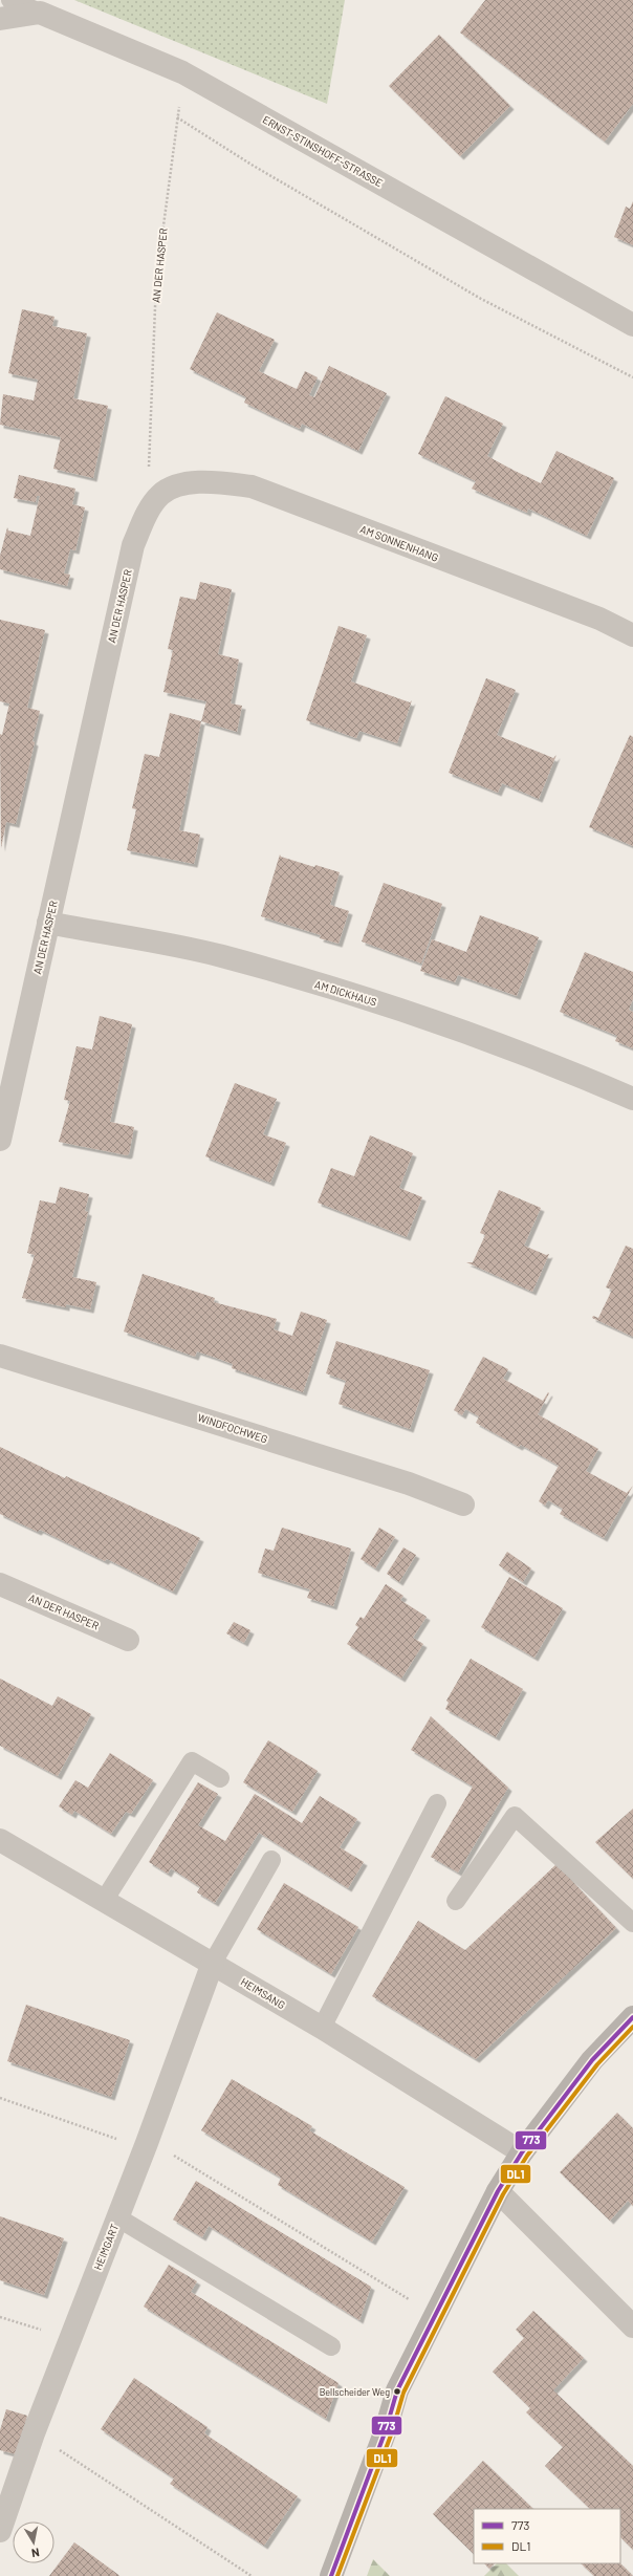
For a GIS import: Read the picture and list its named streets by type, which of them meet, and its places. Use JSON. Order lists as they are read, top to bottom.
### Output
{
  "streets": {
    "street": [
      "ERNST-STINSHOFF-STRASSE",
      "AN DER HASPER",
      "AM SONNENHANG",
      "AM DICKHAUS",
      "WINDFOCHWEG",
      "HEIMSANG",
      "HEIMGART"
    ]
  },
  "crossings": [
    ["ERNST-STINSHOFF-STRASSE", "AN DER HASPER"],
    ["AN DER HASPER", "AM SONNENHANG"],
    ["AN DER HASPER", "AM DICKHAUS"],
    ["HEIMSANG", "HEIMGART"]
  ],
  "places": ["Bellscheider Weg"],
  "lines": ["transit line 773", "transit line DL1"],
  "legend": ["773", "DL1"],
  "north": "bottom"
}
